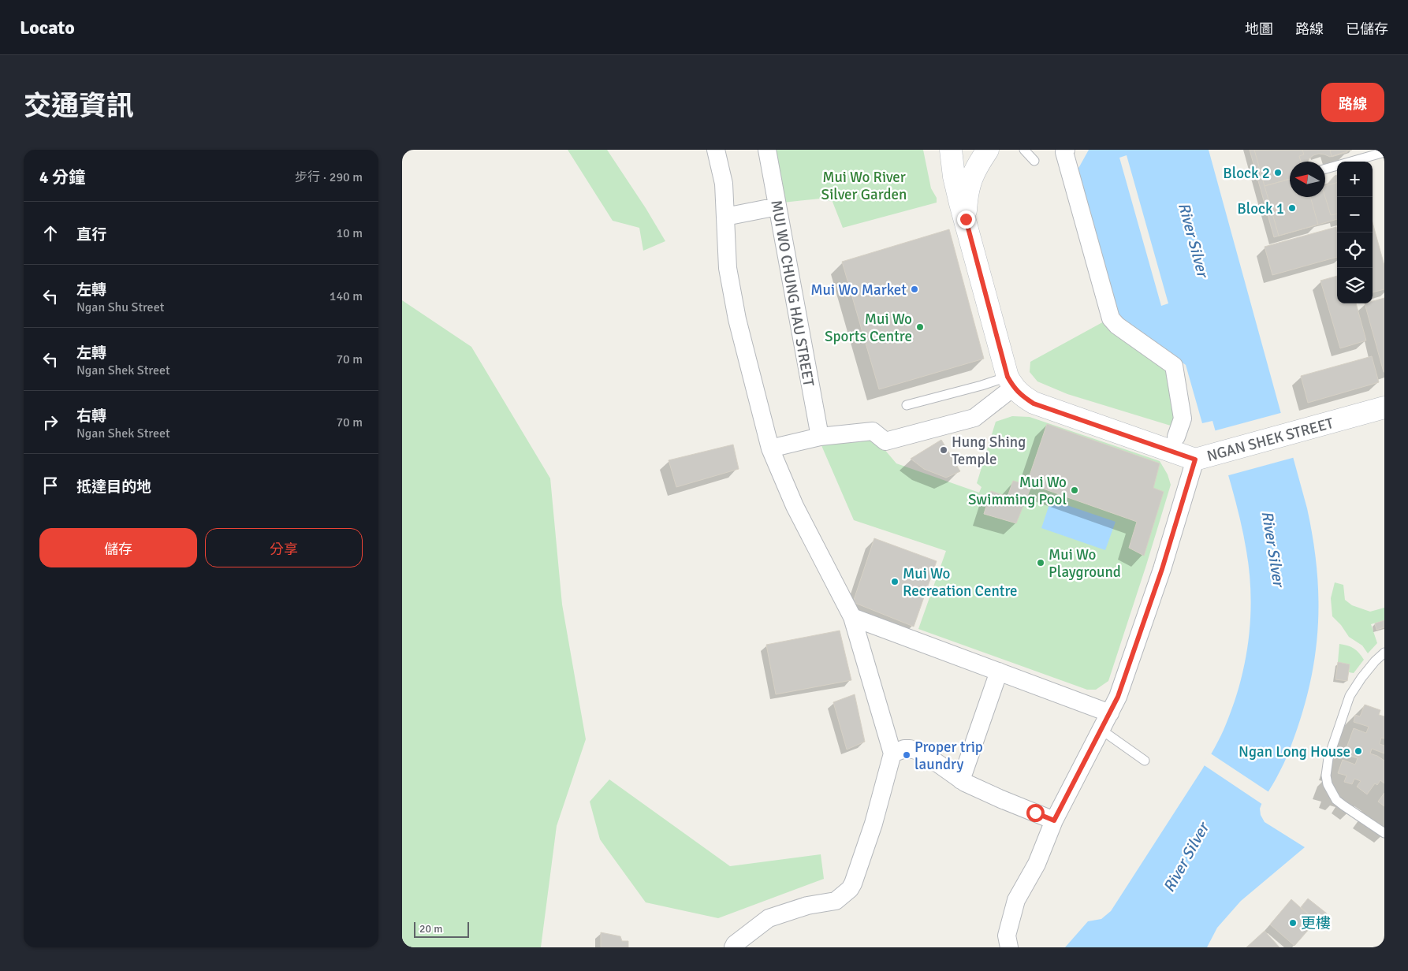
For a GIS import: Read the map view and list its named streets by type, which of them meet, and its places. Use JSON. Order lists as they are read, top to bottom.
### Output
{
  "streets": {
    "street": ["MUI WO CHUNG HAU STREET", "NGAN SHEK STREET"]
  },
  "water": ["River Silver"],
  "parks": ["Mui Wo River Silver Garden"],
  "places": [
    "Block 2",
    "Block 1",
    "Mui Wo Market",
    "Mui Wo Sports Centre",
    "Hung Shing Temple",
    "Mui Wo Swimming Pool",
    "Mui Wo Playground",
    "Mui Wo Recreation Centre",
    "Ngan Long House",
    "Proper trip laundry",
    "更樓"
  ],
  "scale_bar": "20 m",
  "north": "left",
  "page": {
    "header": "Locato",
    "nav": ["地圖", "路線", "已儲存"],
    "title": "交通資訊",
    "buttons": [
      "路線",
      ["儲存", "分享"]
    ],
    "heading": ["4 分鐘", "步行 · 290 m"],
    "map_buttons": ["+", "−"],
    "list": [
      ["直行", "10 m"],
      ["左轉", "Ngan Shu Street", "140 m"],
      ["左轉", "Ngan Shek Street", "70 m"],
      ["右轉", "Ngan Shek Street", "70 m"],
      "抵達目的地"
    ],
    "scale": "20 m"
  }
}
